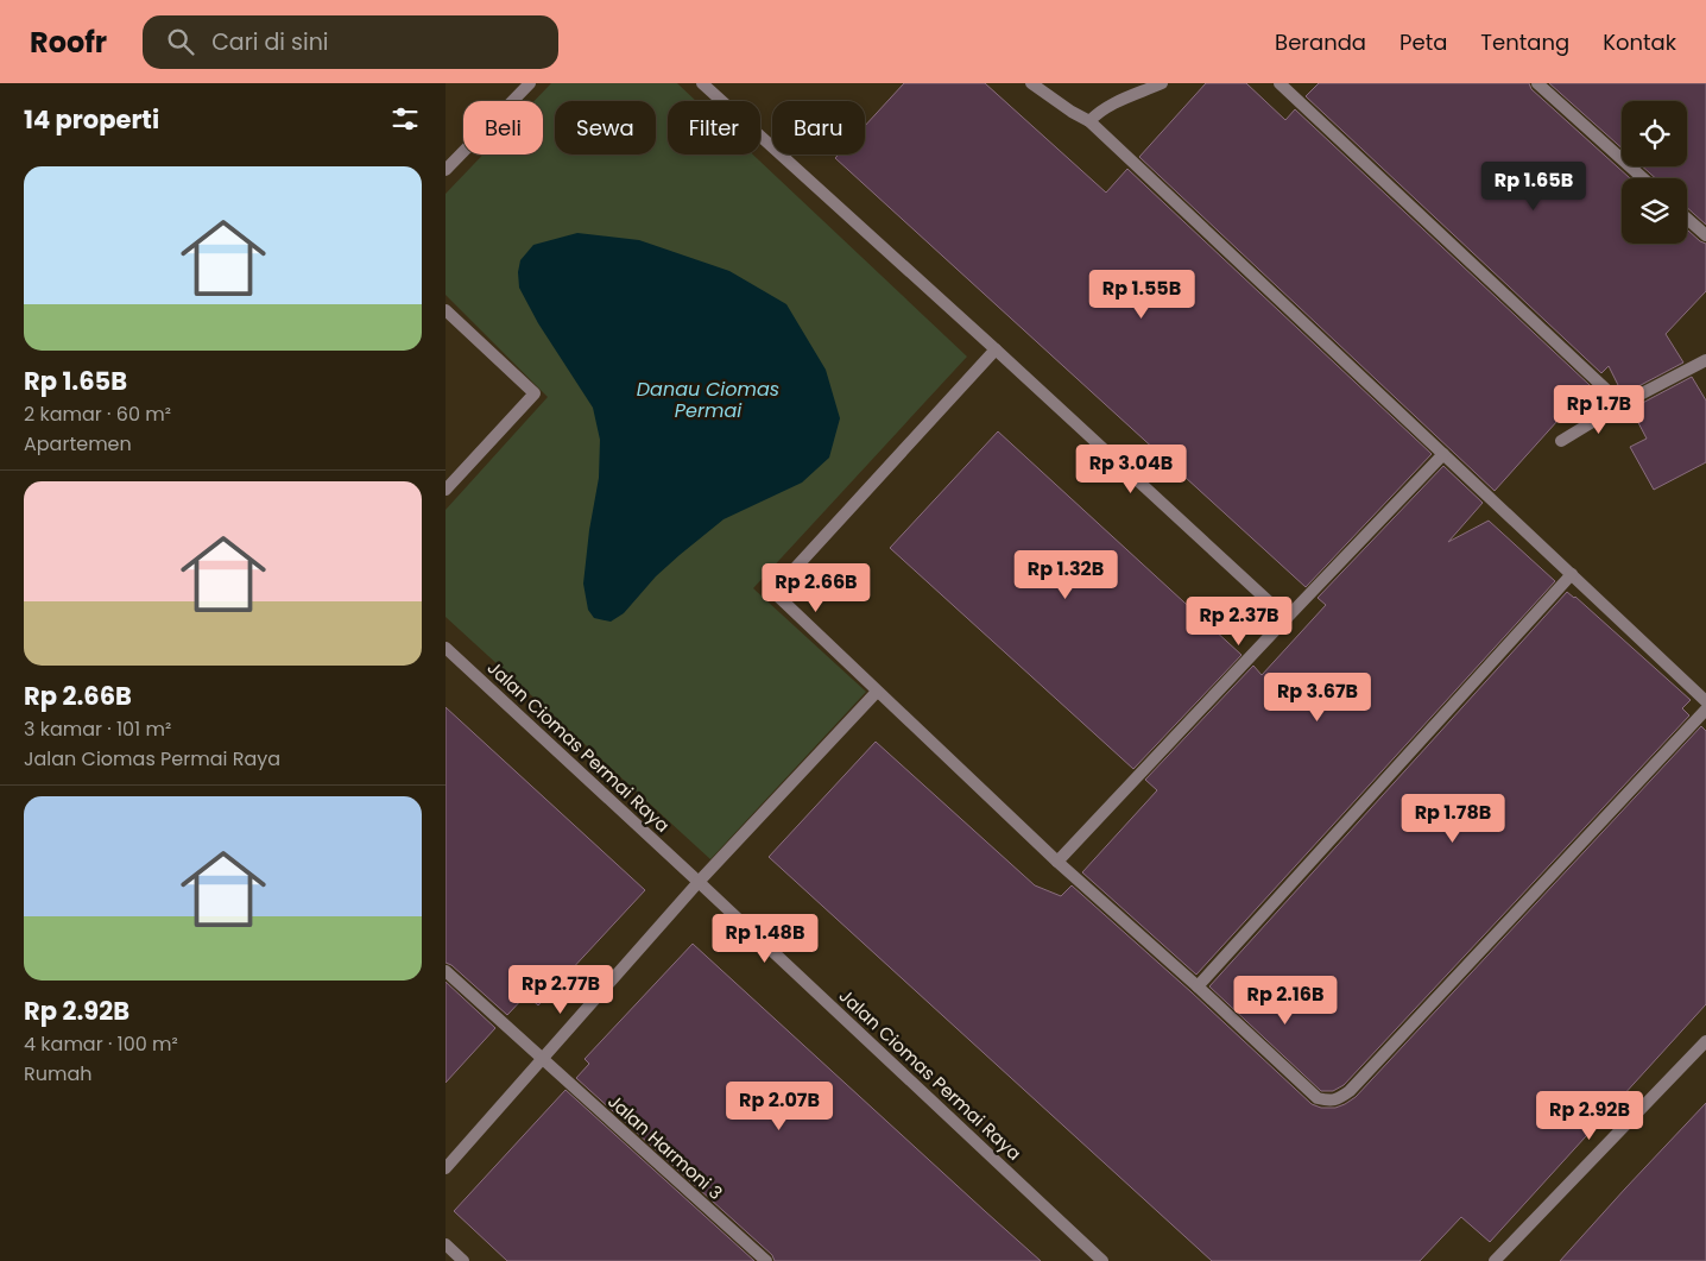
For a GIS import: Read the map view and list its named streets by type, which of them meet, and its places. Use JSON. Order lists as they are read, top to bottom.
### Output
{
  "streets": {
    "street": ["Jalan Ciomas Permai Raya", "Jalan Harmoni 3"]
  },
  "water": ["Danau Ciomas Permai"],
  "page": {
    "header": "Roofr",
    "search": "Cari di sini",
    "nav": [
      "Beranda",
      "Peta",
      "Tentang",
      "Kontak"
    ],
    "heading": "14 properti",
    "chip": [
      "Beli",
      "Sewa",
      "Filter",
      "Baru"
    ],
    "list": [
      {
        "name": "Rp 1.65B",
        "note": "2 kamar · 60 m² · Apartemen"
      },
      {
        "name": "Rp 2.66B",
        "note": "3 kamar · 101 m² · Jalan Ciomas Permai Raya"
      },
      {
        "name": "Rp 2.92B",
        "note": "4 kamar · 100 m² · Rumah"
      }
    ],
    "price": [
      "Rp 1.65B",
      "Rp 1.55B",
      "Rp 1.7B",
      "Rp 3.04B",
      "Rp 1.32B",
      "Rp 2.66B",
      "Rp 2.37B",
      "Rp 3.67B",
      "Rp 1.78B",
      "Rp 1.48B",
      "Rp 2.77B",
      "Rp 2.16B",
      "Rp 2.07B",
      "Rp 2.92B"
    ]
  }
}
